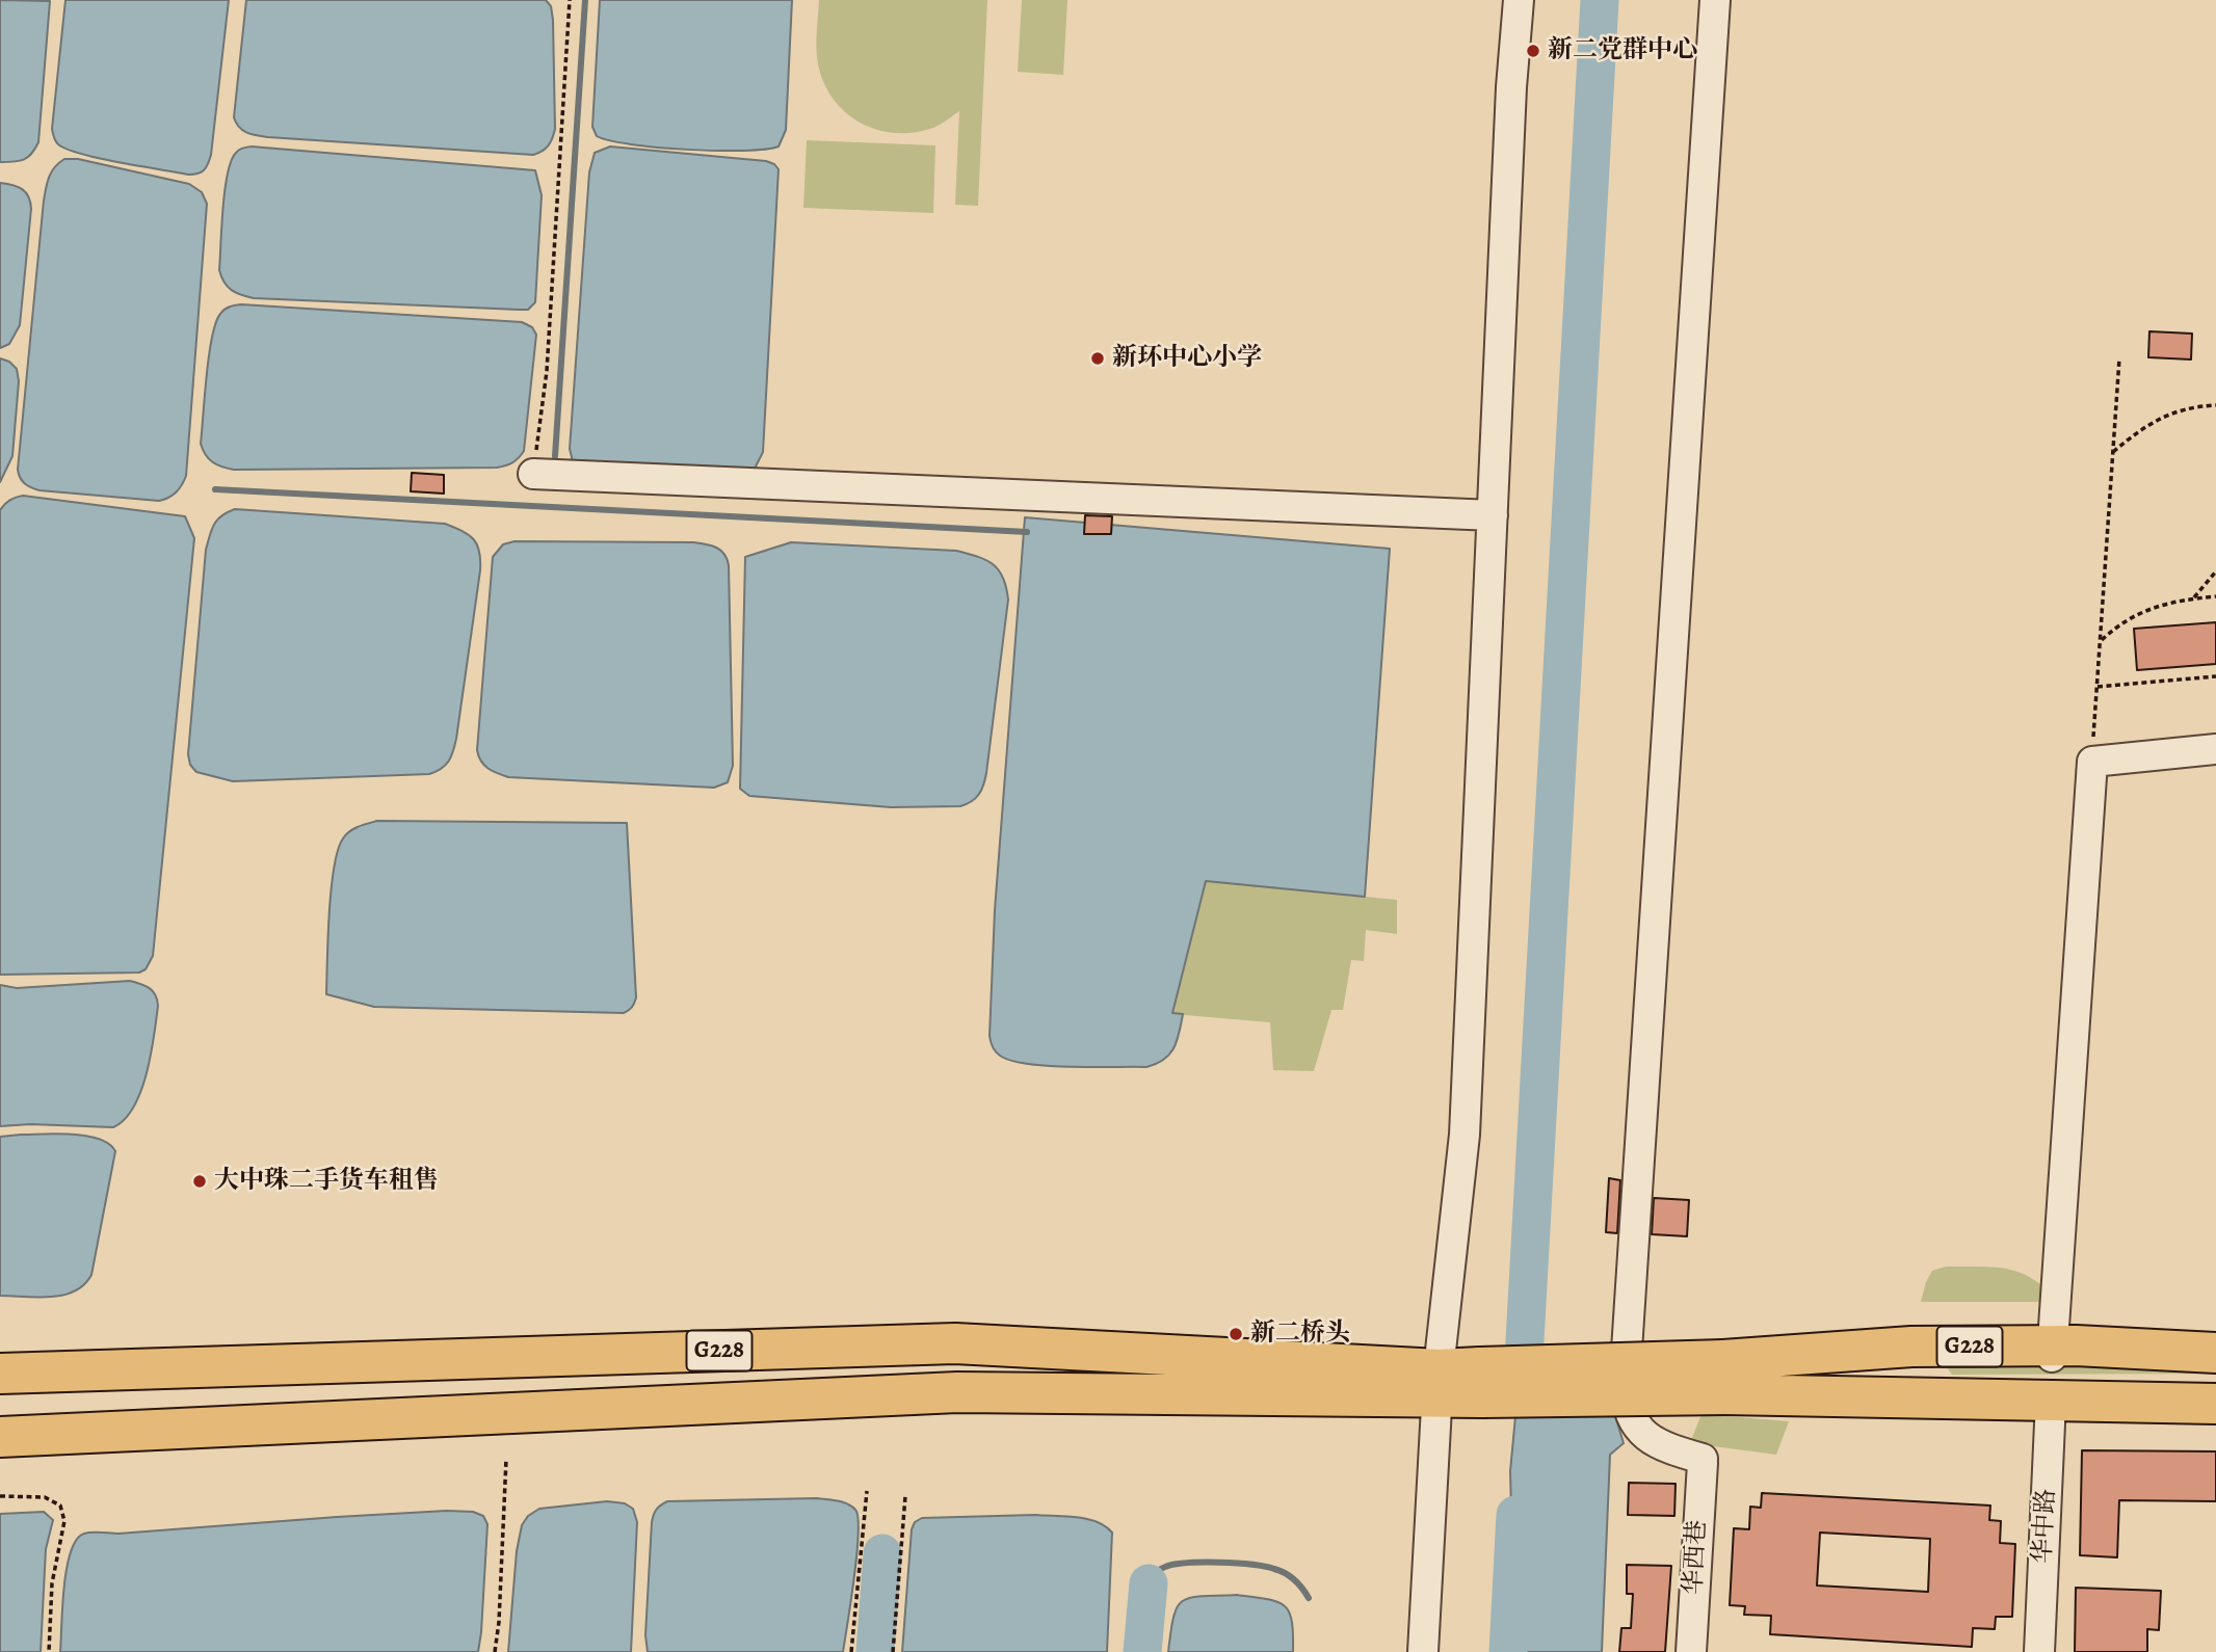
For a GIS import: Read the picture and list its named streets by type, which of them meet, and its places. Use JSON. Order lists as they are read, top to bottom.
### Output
{
  "streets": {
    "highway": ["G228"],
    "street": ["华中路", "华西巷"]
  },
  "crossings": [
    ["G228", "华中路"]
  ],
  "places": [
    "新二党群中心",
    "新环中心小学",
    "大中珠二手货车租售",
    "新二桥头"
  ]
}
